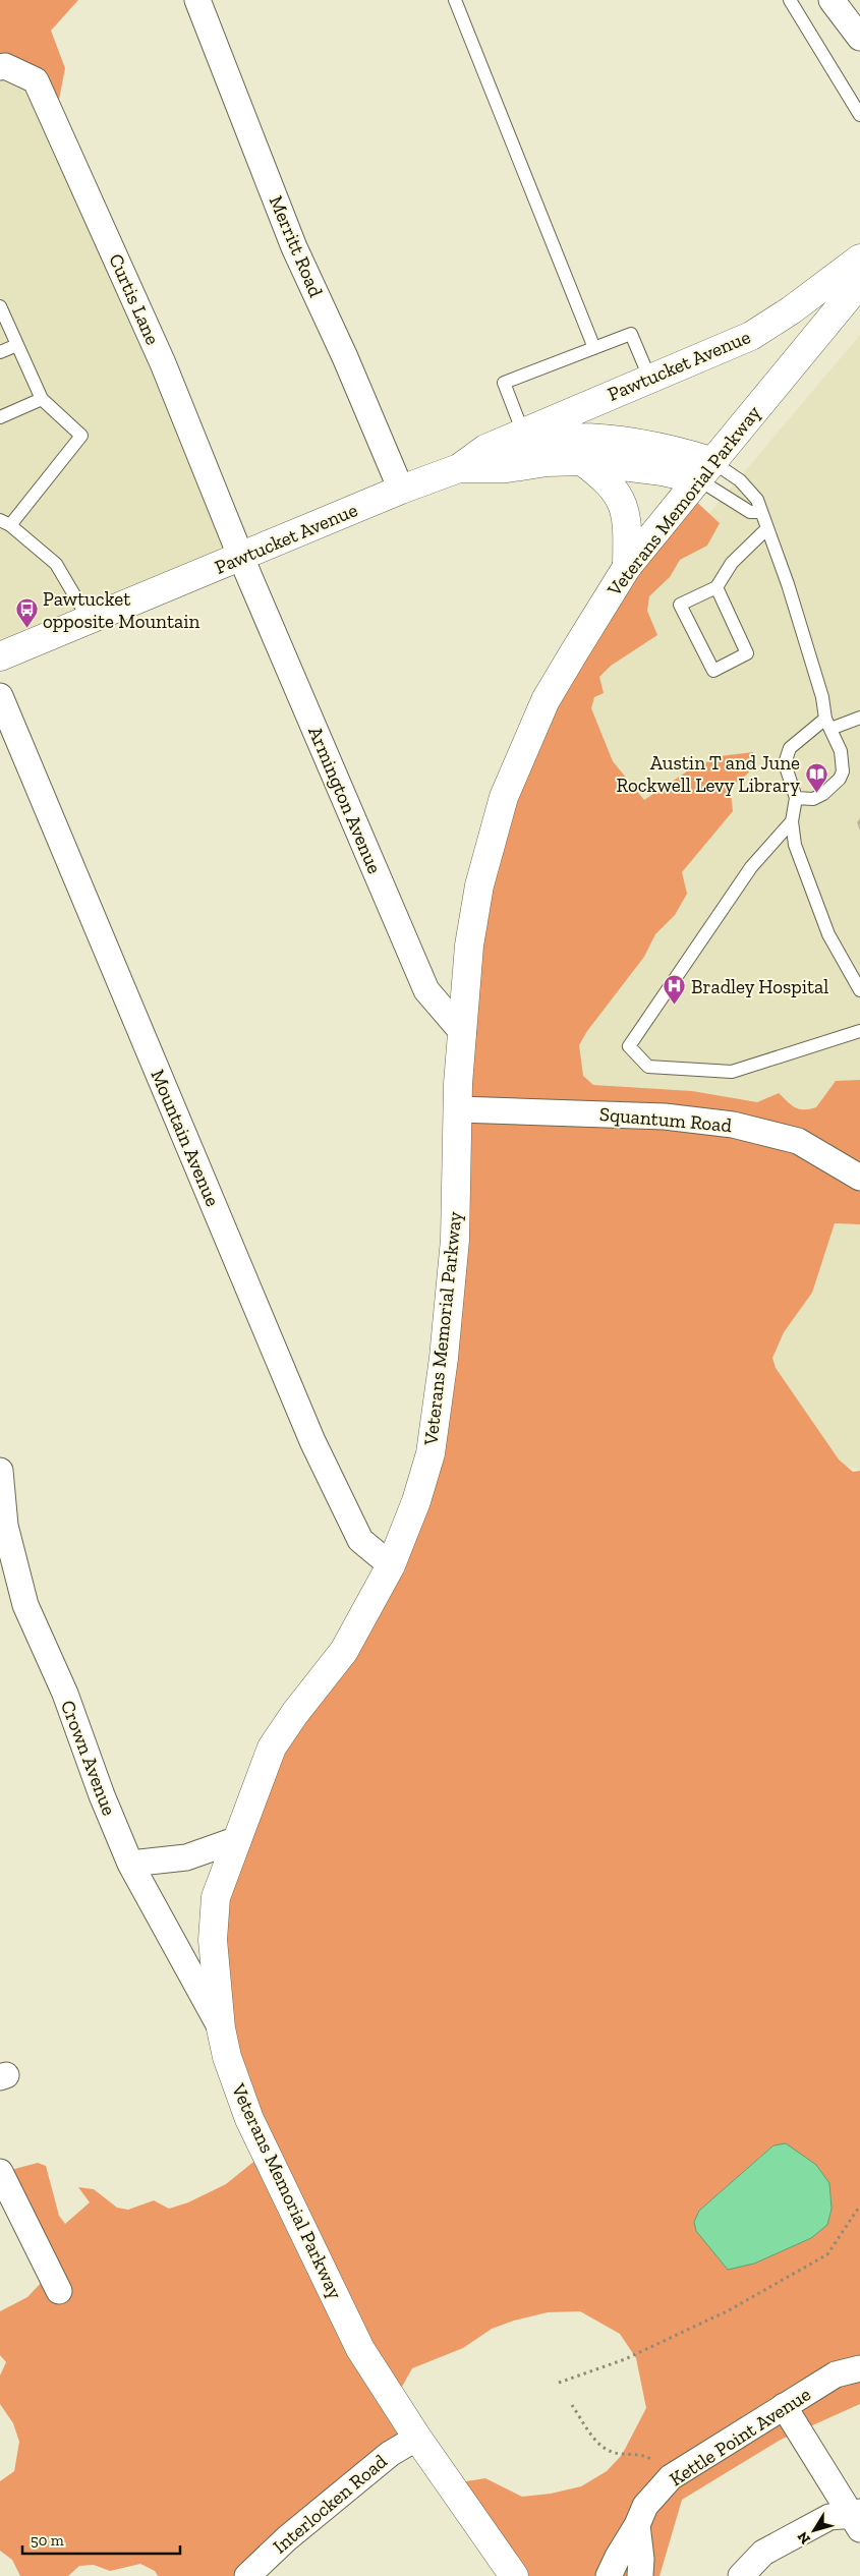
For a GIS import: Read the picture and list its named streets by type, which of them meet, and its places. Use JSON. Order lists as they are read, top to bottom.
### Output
{
  "streets": {
    "main road": ["Pawtucket Avenue", "Veterans Memorial Parkway"],
    "street": [
      "Merritt Road",
      "Curtis Lane",
      "Armington Avenue",
      "Squantum Road",
      "Mountain Avenue",
      "Crown Avenue",
      "Kettle Point Avenue",
      "Interlocken Road"
    ]
  },
  "crossings": [
    ["Merritt Road", "Pawtucket Avenue"],
    ["Curtis Lane", "Pawtucket Avenue"],
    ["Curtis Lane", "Armington Avenue"],
    ["Pawtucket Avenue", "Veterans Memorial Parkway"],
    ["Pawtucket Avenue", "Armington Avenue"],
    ["Veterans Memorial Parkway", "Armington Avenue"],
    ["Veterans Memorial Parkway", "Squantum Road"],
    ["Veterans Memorial Parkway", "Mountain Avenue"],
    ["Veterans Memorial Parkway", "Crown Avenue"],
    ["Veterans Memorial Parkway", "Interlocken Road"]
  ],
  "places": {
    "bus stop": ["Pawtucket opposite Mountain"],
    "library": ["Austin T and June Rockwell Levy Library"],
    "hospital": ["Bradley Hospital"]
  },
  "scale_bar": "50 m",
  "north": "bottom left"
}
